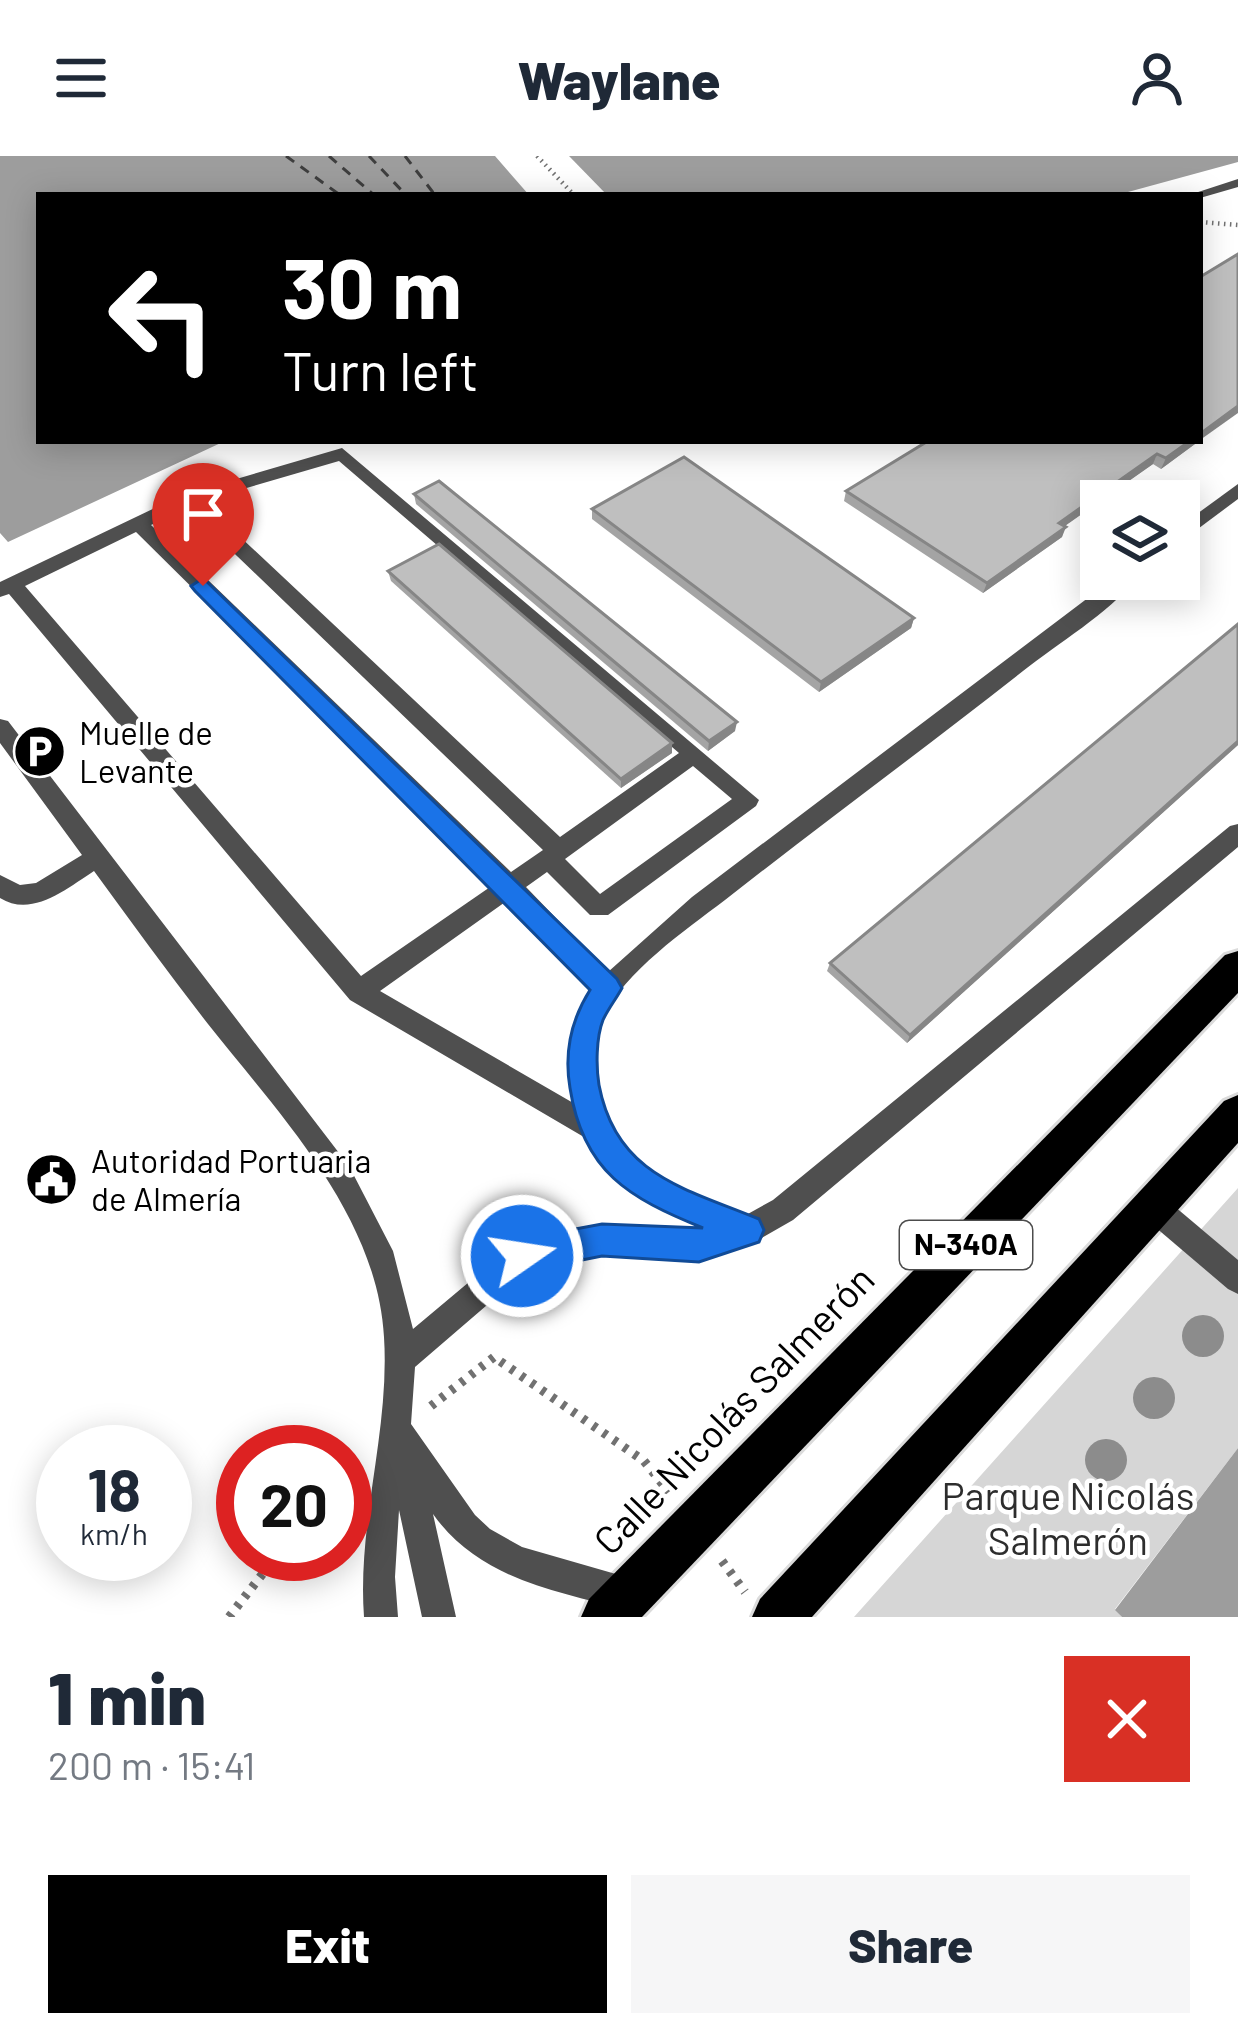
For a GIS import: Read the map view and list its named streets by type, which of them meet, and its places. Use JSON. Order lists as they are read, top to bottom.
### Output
{
  "streets": {
    "highway": ["N-340A", "Calle Nicolás Salmerón"]
  },
  "parks": ["Parque Nicolás Salmerón"],
  "places": {
    "parking": ["Muelle de Levante"],
    "public building": ["Autoridad Portuaria de Almería"]
  },
  "page": {
    "header": "Waylane",
    "turn": ["30 m", "Turn left"],
    "speed": "18 km/h",
    "limit": "20",
    "heading": ["1 min", "200 m · 15:41"],
    "buttons": ["Exit", "Share"]
  }
}
